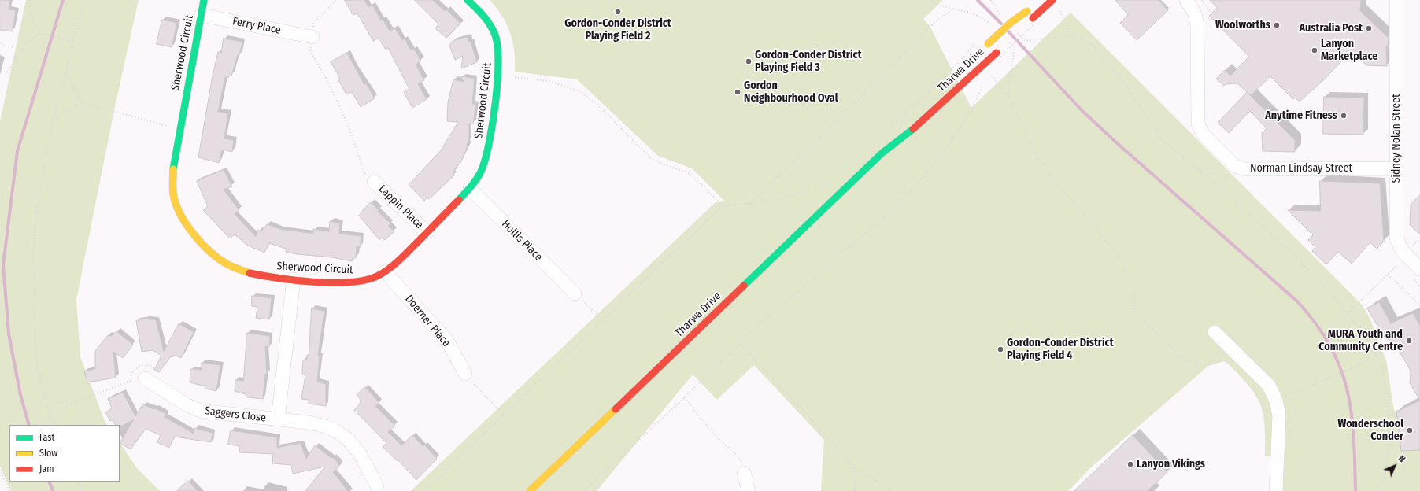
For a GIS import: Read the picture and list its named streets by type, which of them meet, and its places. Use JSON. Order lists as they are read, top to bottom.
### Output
{
  "streets": {
    "street": [
      "Ferry Place",
      "Sherwood Circuit",
      "Tharwa Drive",
      "Sidney Nolan Street",
      "Norman Lindsay Street",
      "Lappin Place",
      "Hollis Place",
      "Doerner Place",
      "Saggers Close"
    ]
  },
  "crossings": [
    ["Ferry Place", "Sherwood Circuit"],
    ["Sherwood Circuit", "Lappin Place"],
    ["Sherwood Circuit", "Hollis Place"],
    ["Sherwood Circuit", "Doerner Place"],
    ["Sherwood Circuit", "Saggers Close"],
    ["Sidney Nolan Street", "Norman Lindsay Street"]
  ],
  "places": [
    "Gordon-Conder District Playing Field 2",
    "Woolworths",
    "Australia Post",
    "Lanyon Marketplace",
    "Gordon-Conder District Playing Field 3",
    "Gordon Neighbourhood Oval",
    "Anytime Fitness",
    "MURA Youth and Community Centre",
    "Gordon-Conder District Playing Field 4",
    "Wonderschool Conder",
    "Lanyon Vikings"
  ],
  "legend": ["Fast", "Slow", "Jam"],
  "north": "top right"
}
